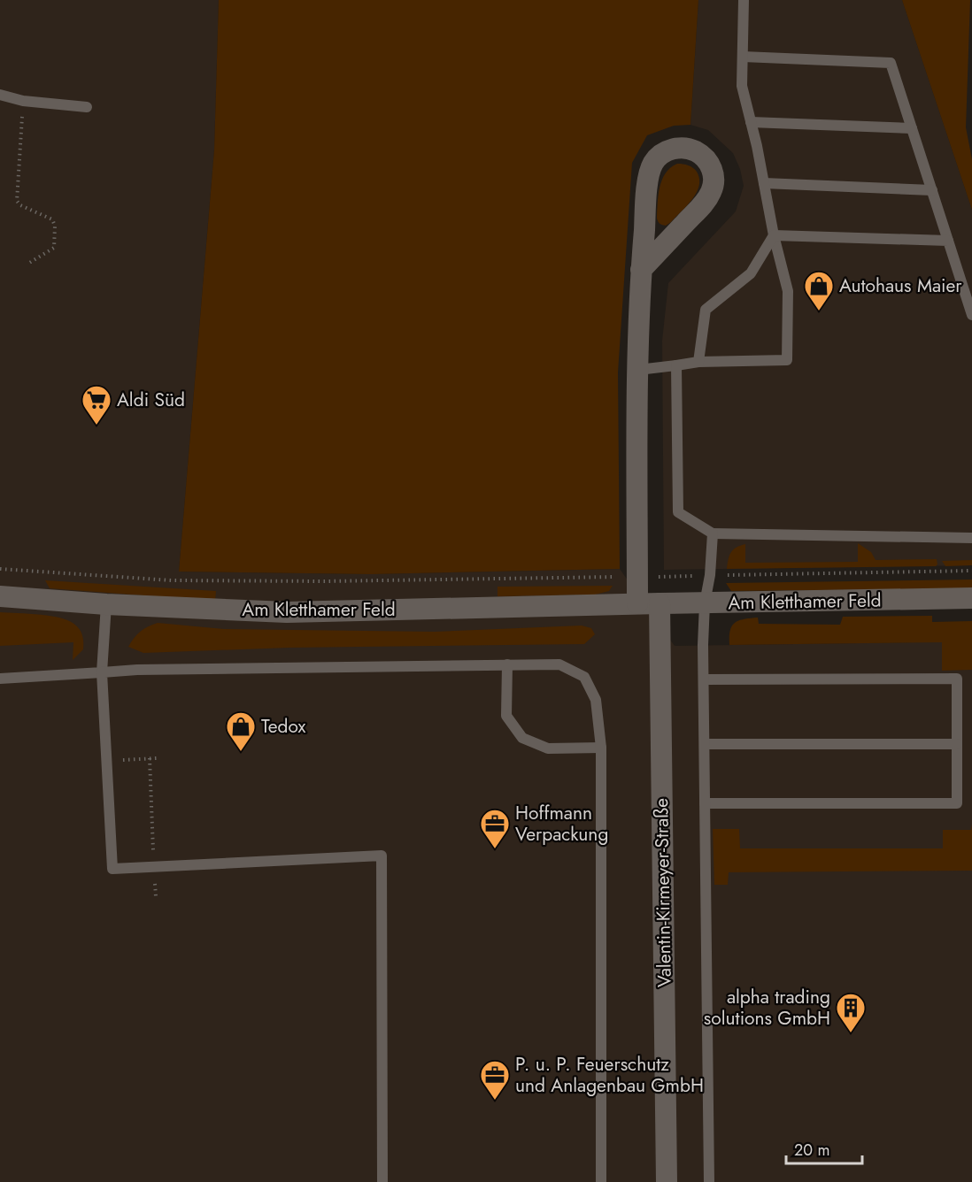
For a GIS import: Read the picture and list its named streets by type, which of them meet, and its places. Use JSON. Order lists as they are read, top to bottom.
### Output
{
  "streets": {
    "street": ["Am Kletthamer Feld", "Valentin-Kirmeyer-Straße"]
  },
  "crossings": [
    ["Am Kletthamer Feld", "Valentin-Kirmeyer-Straße"]
  ],
  "places": {
    "shop": ["Autohaus Maier", "Tedox"],
    "supermarket": ["Aldi Süd"],
    "office": ["Hoffmann Verpackung", "P. u. P. Feuerschutz und Anlagenbau GmbH"],
    "building": ["alpha trading solutions GmbH"]
  },
  "scale_bar": "20 m"
}
